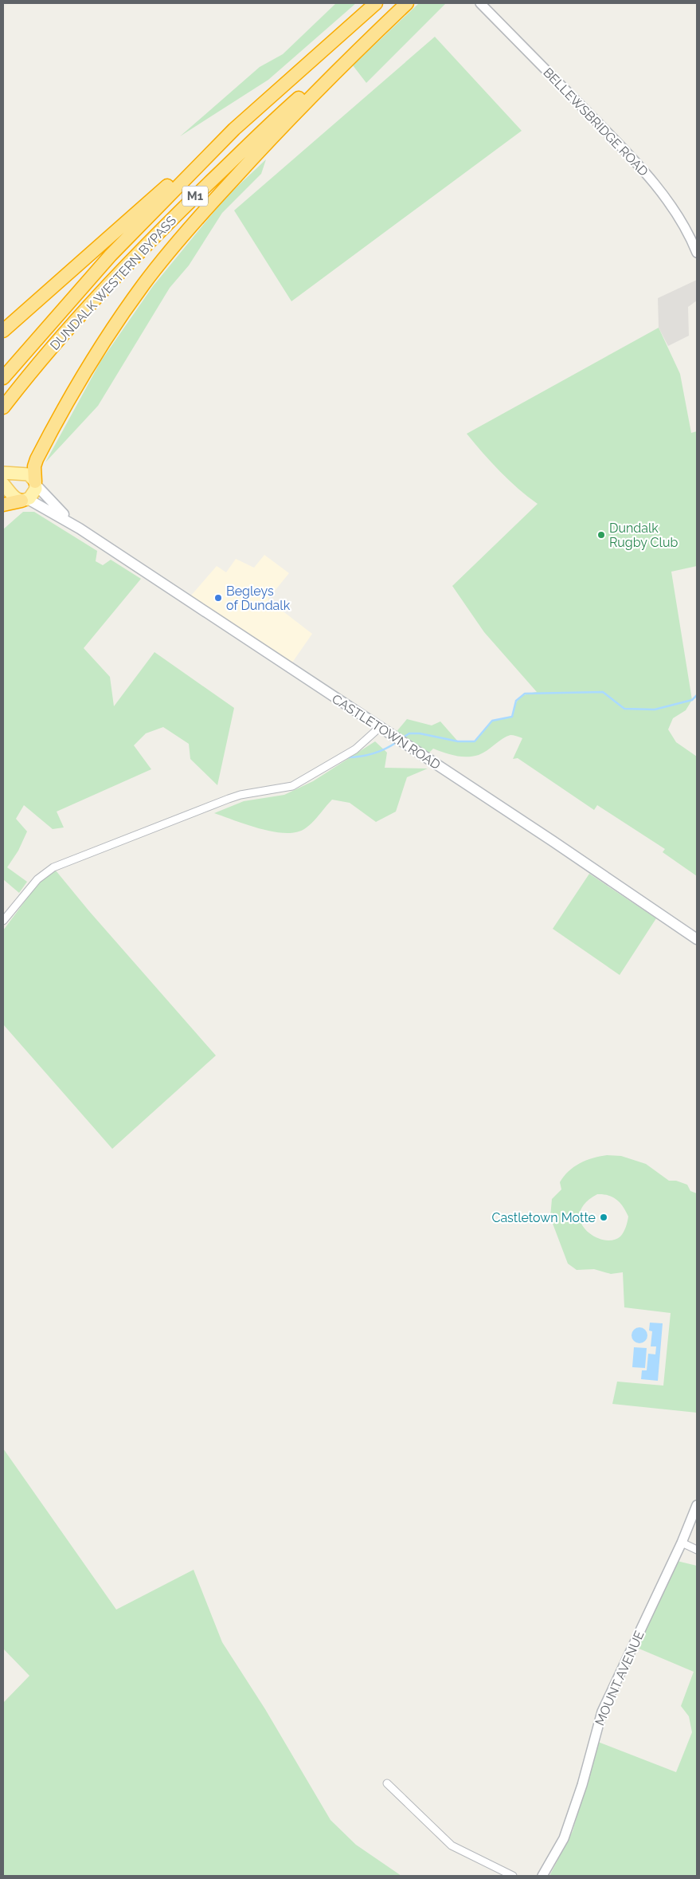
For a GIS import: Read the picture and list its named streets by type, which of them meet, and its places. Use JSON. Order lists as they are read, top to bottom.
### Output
{
  "streets": {
    "highway": ["M1", "DUNDALK WESTERN BYPASS"],
    "main road": ["CASTLETOWN ROAD"],
    "street": ["BELLEWSBRIDGE ROAD", "MOUNT AVENUE"]
  },
  "places": ["Dundalk Rugby Club", "Begleys of Dundalk", "Castletown Motte"]
}
